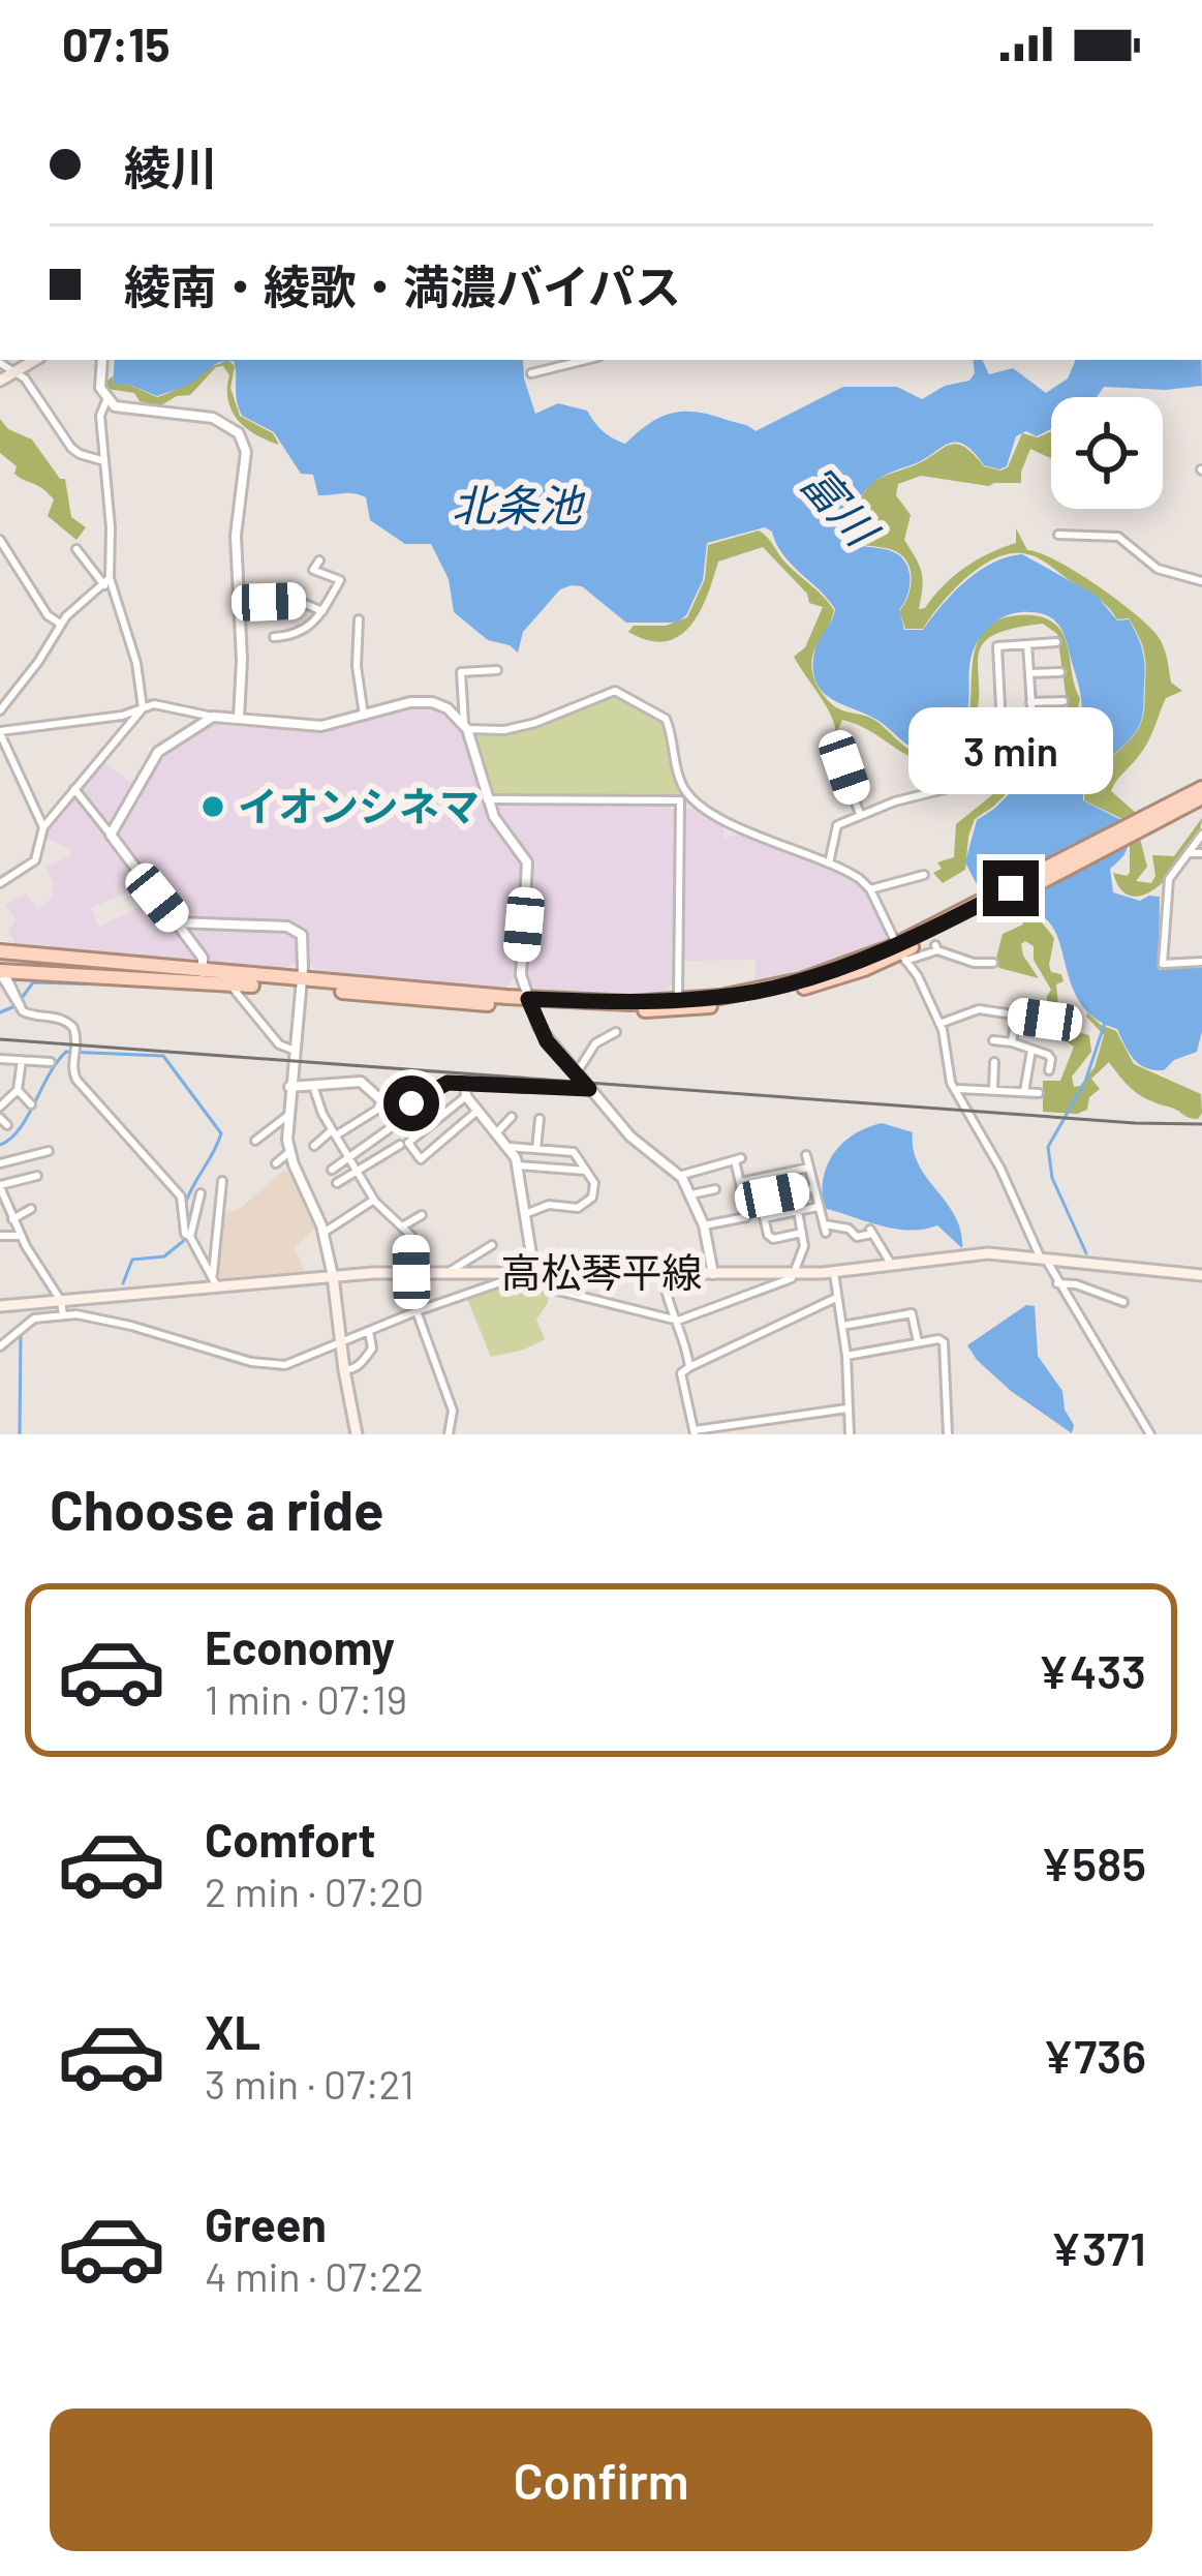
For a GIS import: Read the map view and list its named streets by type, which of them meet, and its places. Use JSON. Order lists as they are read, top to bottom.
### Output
{
  "streets": {
    "main road": ["高松琴平線"]
  },
  "water": ["北条池", "富川"],
  "places": ["イオンシネマ"],
  "page": {
    "status": "07:15",
    "banner": ["綾川", "綾南・綾歌・満濃バイパス"],
    "bubble": "3 min",
    "heading": "Choose a ride",
    "list": [
      {
        "name": "Economy",
        "note": "1 min · 07:19",
        "value": "¥433"
      },
      {
        "name": "Comfort",
        "note": "2 min · 07:20",
        "value": "¥585"
      },
      {
        "name": "XL",
        "note": "3 min · 07:21",
        "value": "¥736"
      },
      {
        "name": "Green",
        "note": "4 min · 07:22",
        "value": "¥371"
      }
    ],
    "buttons": "Confirm"
  }
}
